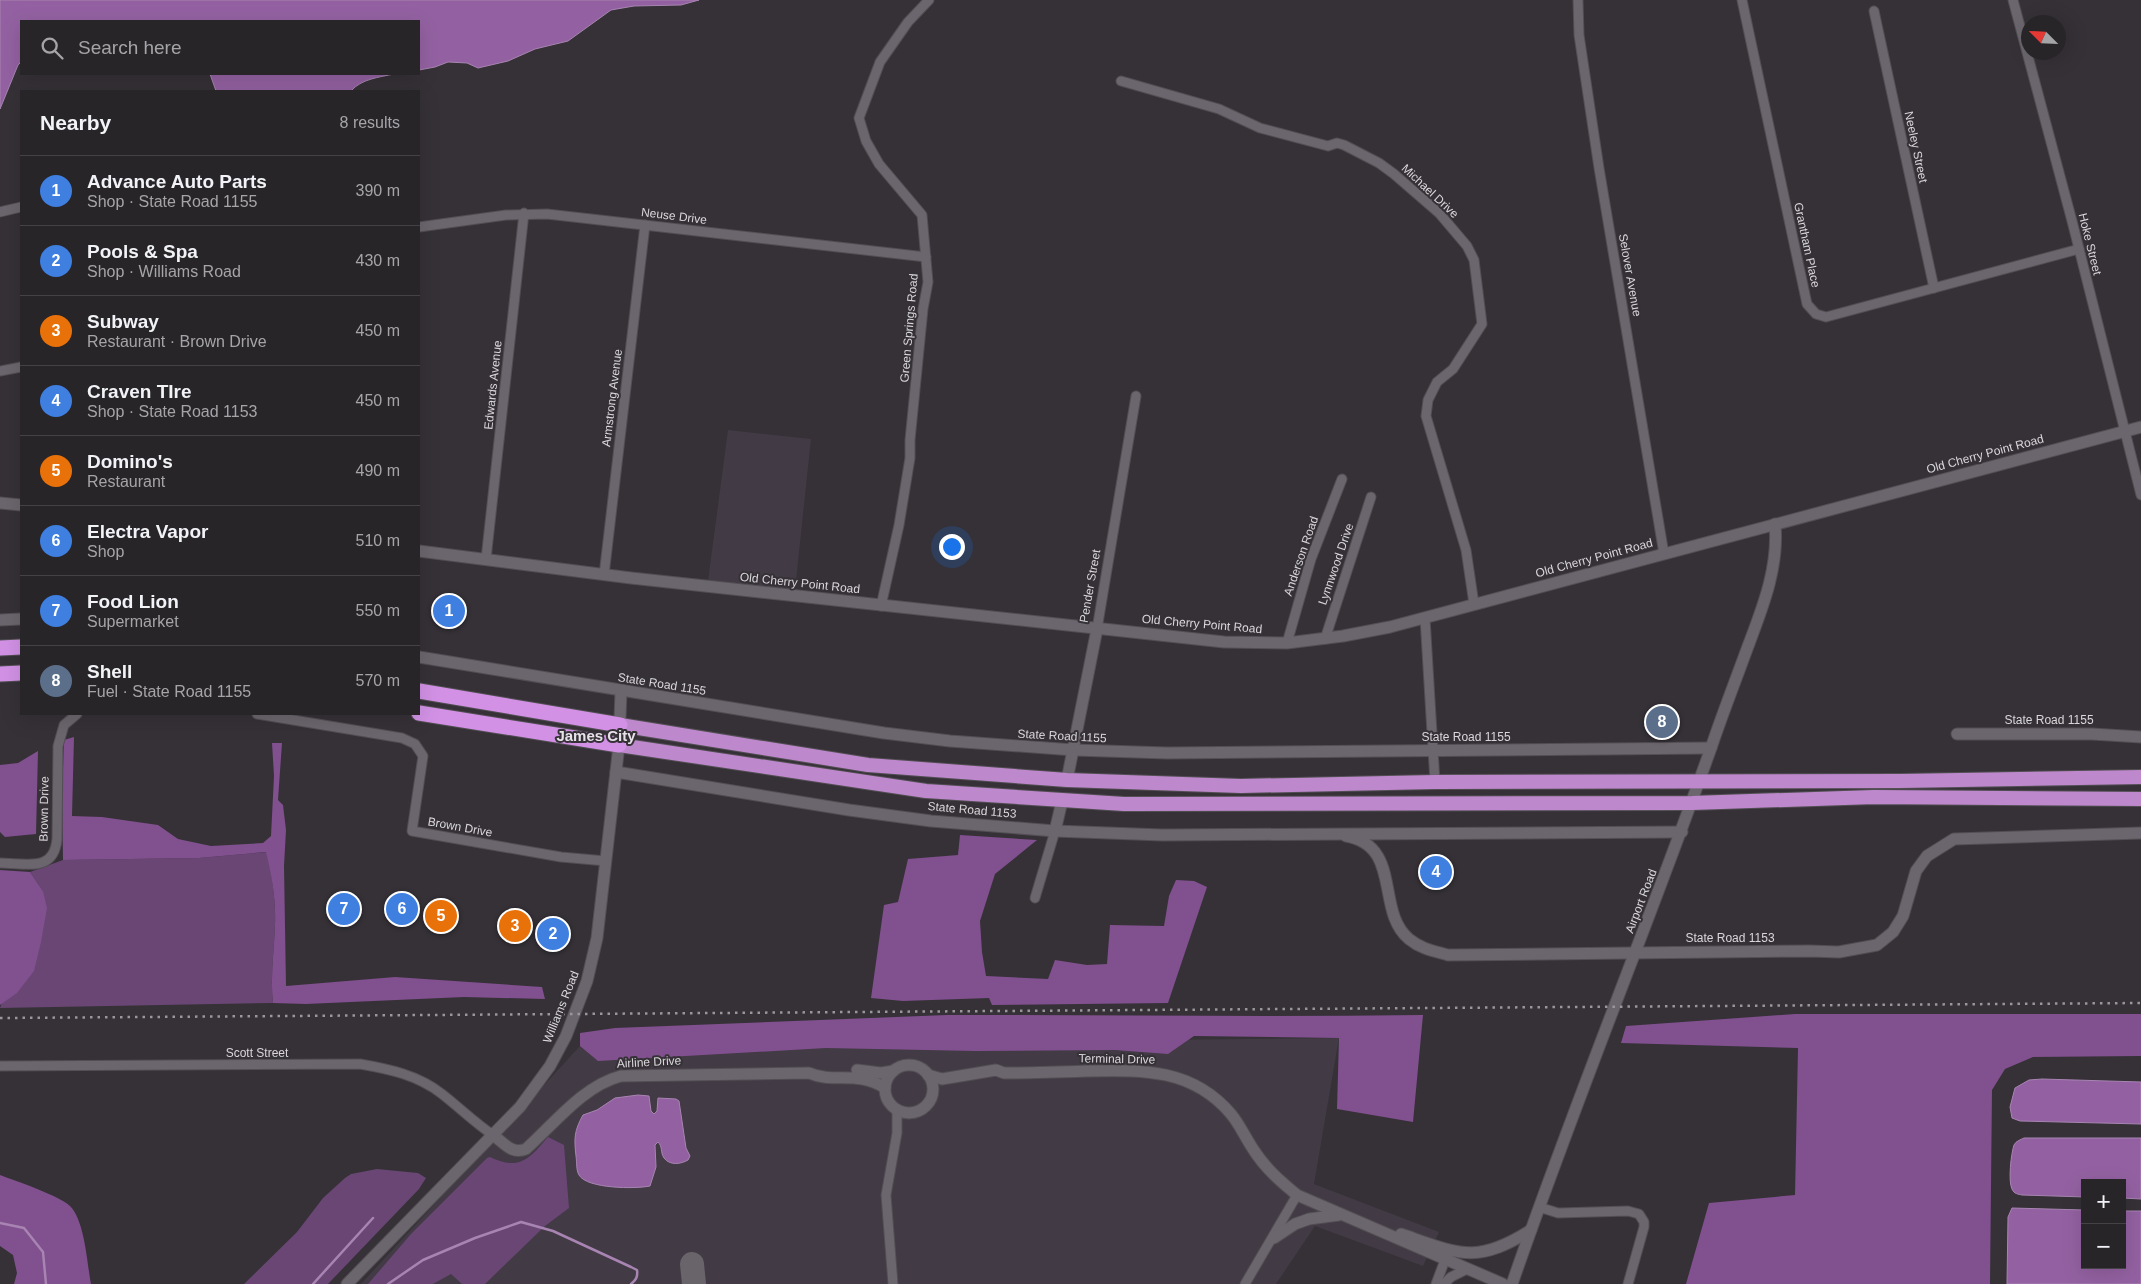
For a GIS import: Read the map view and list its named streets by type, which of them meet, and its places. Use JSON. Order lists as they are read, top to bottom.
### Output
{
  "streets": {
    "street": [
      "Neeley Street",
      "Michael Drive",
      "Neuse Drive",
      "Hoke Street",
      "Grantham Place",
      "Selover Avenue",
      "Green Springs Road",
      "Edwards Avenue",
      "Armstrong Avenue",
      "Old Cherry Point Road",
      "Anderson Road",
      "Lynnwood Drive",
      "Pender Street",
      "State Road 1155",
      "Brown Drive",
      "State Road 1153",
      "Airport Road",
      "Williams Road",
      "Scott Street",
      "Terminal Drive",
      "Airline Drive"
    ]
  },
  "crossings": [
    ["Neeley Street", "Grantham Place"],
    ["Michael Drive", "Old Cherry Point Road"],
    ["Neuse Drive", "Green Springs Road"],
    ["Neuse Drive", "Edwards Avenue"],
    ["Neuse Drive", "Armstrong Avenue"],
    ["Hoke Street", "Grantham Place"],
    ["Hoke Street", "Old Cherry Point Road"],
    ["Selover Avenue", "Old Cherry Point Road"],
    ["Green Springs Road", "Old Cherry Point Road"],
    ["Edwards Avenue", "Old Cherry Point Road"],
    ["Armstrong Avenue", "Old Cherry Point Road"],
    ["Old Cherry Point Road", "Anderson Road"],
    ["Old Cherry Point Road", "Lynnwood Drive"],
    ["Old Cherry Point Road", "Pender Street"],
    ["Old Cherry Point Road", "Airport Road"],
    ["Pender Street", "State Road 1155"],
    ["State Road 1155", "Airport Road"],
    ["State Road 1155", "Williams Road"],
    ["Brown Drive", "Williams Road"],
    ["State Road 1153", "Airport Road"],
    ["State Road 1153", "Williams Road"],
    ["Williams Road", "Scott Street"],
    ["Williams Road", "Airline Drive"],
    ["Scott Street", "Airline Drive"],
    ["Terminal Drive", "Airline Drive"]
  ],
  "districts": ["James City"],
  "north": "top left",
  "page": {
    "search": "Search here",
    "heading": ["Nearby", "8 results"],
    "list": [
      {
        "mark": "1",
        "name": "Advance Auto Parts",
        "note": "Shop · State Road 1155",
        "value": "390 m"
      },
      {
        "mark": "2",
        "name": "Pools & Spa",
        "note": "Shop · Williams Road",
        "value": "430 m"
      },
      {
        "mark": "3",
        "name": "Subway",
        "note": "Restaurant · Brown Drive",
        "value": "450 m"
      },
      {
        "mark": "4",
        "name": "Craven TIre",
        "note": "Shop · State Road 1153",
        "value": "450 m"
      },
      {
        "mark": "5",
        "name": "Domino's",
        "note": "Restaurant",
        "value": "490 m"
      },
      {
        "mark": "6",
        "name": "Electra Vapor",
        "note": "Shop",
        "value": "510 m"
      },
      {
        "mark": "7",
        "name": "Food Lion",
        "note": "Supermarket",
        "value": "550 m"
      },
      {
        "mark": "8",
        "name": "Shell",
        "note": "Fuel · State Road 1155",
        "value": "570 m"
      }
    ],
    "pins": [
      "1",
      "8",
      "4",
      "6",
      "7",
      "5",
      "3",
      "2"
    ],
    "map_buttons": ["+", "−"]
  }
}
